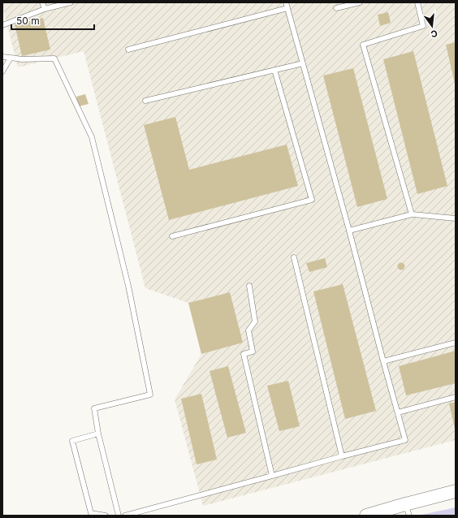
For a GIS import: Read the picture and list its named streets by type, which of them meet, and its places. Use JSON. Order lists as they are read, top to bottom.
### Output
{
  "scale_bar": "50 m",
  "north": "bottom"
}
